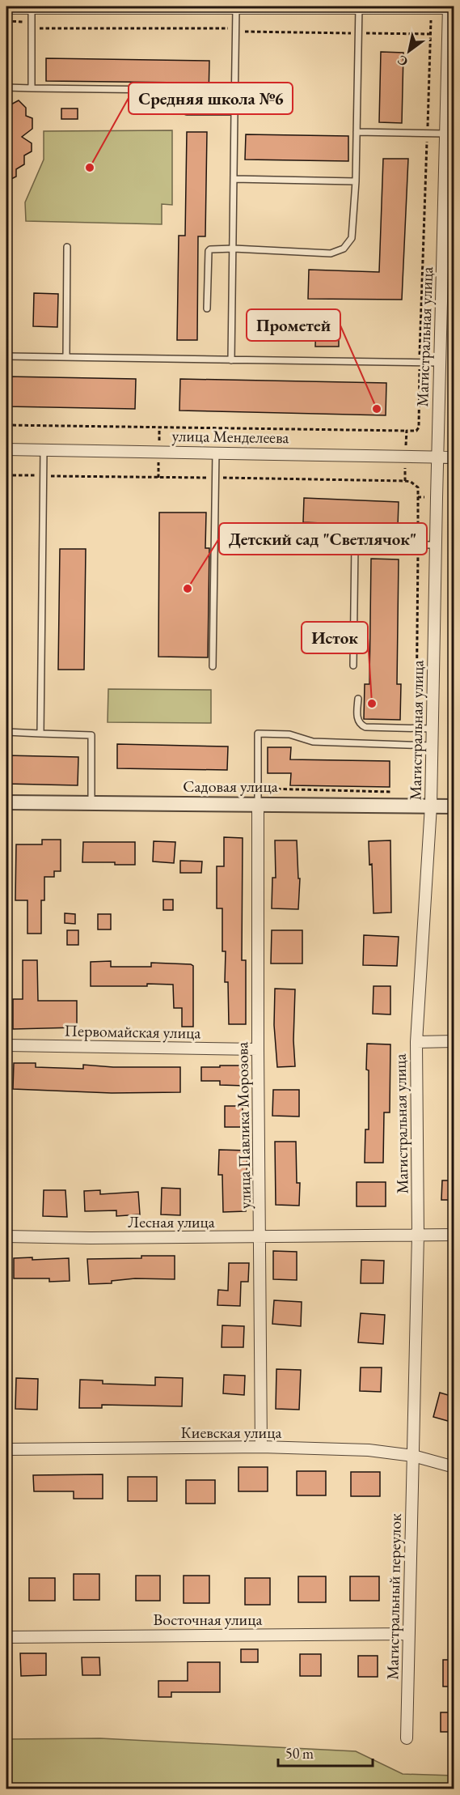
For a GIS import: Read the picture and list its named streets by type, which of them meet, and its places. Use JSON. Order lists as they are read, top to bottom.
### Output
{
  "streets": {
    "street": [
      "Магистральная улица",
      "улица Менделеева",
      "Садовая улица",
      "Первомайская улица",
      "улица Павлика Морозова",
      "Лесная улица",
      "Киевская улица",
      "Магистральный переулок",
      "Восточная улица"
    ]
  },
  "crossings": [
    ["Магистральная улица", "улица Менделеева"],
    ["Магистральная улица", "Садовая улица"],
    ["Магистральная улица", "Лесная улица"],
    ["Магистральная улица", "Киевская улица"],
    ["Магистральная улица", "Магистральный переулок"],
    ["Садовая улица", "улица Павлика Морозова"],
    ["Первомайская улица", "улица Павлика Морозова"],
    ["улица Павлика Морозова", "Лесная улица"],
    ["улица Павлика Морозова", "Киевская улица"],
    ["Киевская улица", "Магистральный переулок"],
    ["Магистральный переулок", "Восточная улица"]
  ],
  "places": [
    "Средняя школа №6",
    "Прометей",
    "Детский сад \"Светлячок\"",
    "Исток"
  ],
  "scale_bar": "50 m",
  "north": "bottom left"
}
